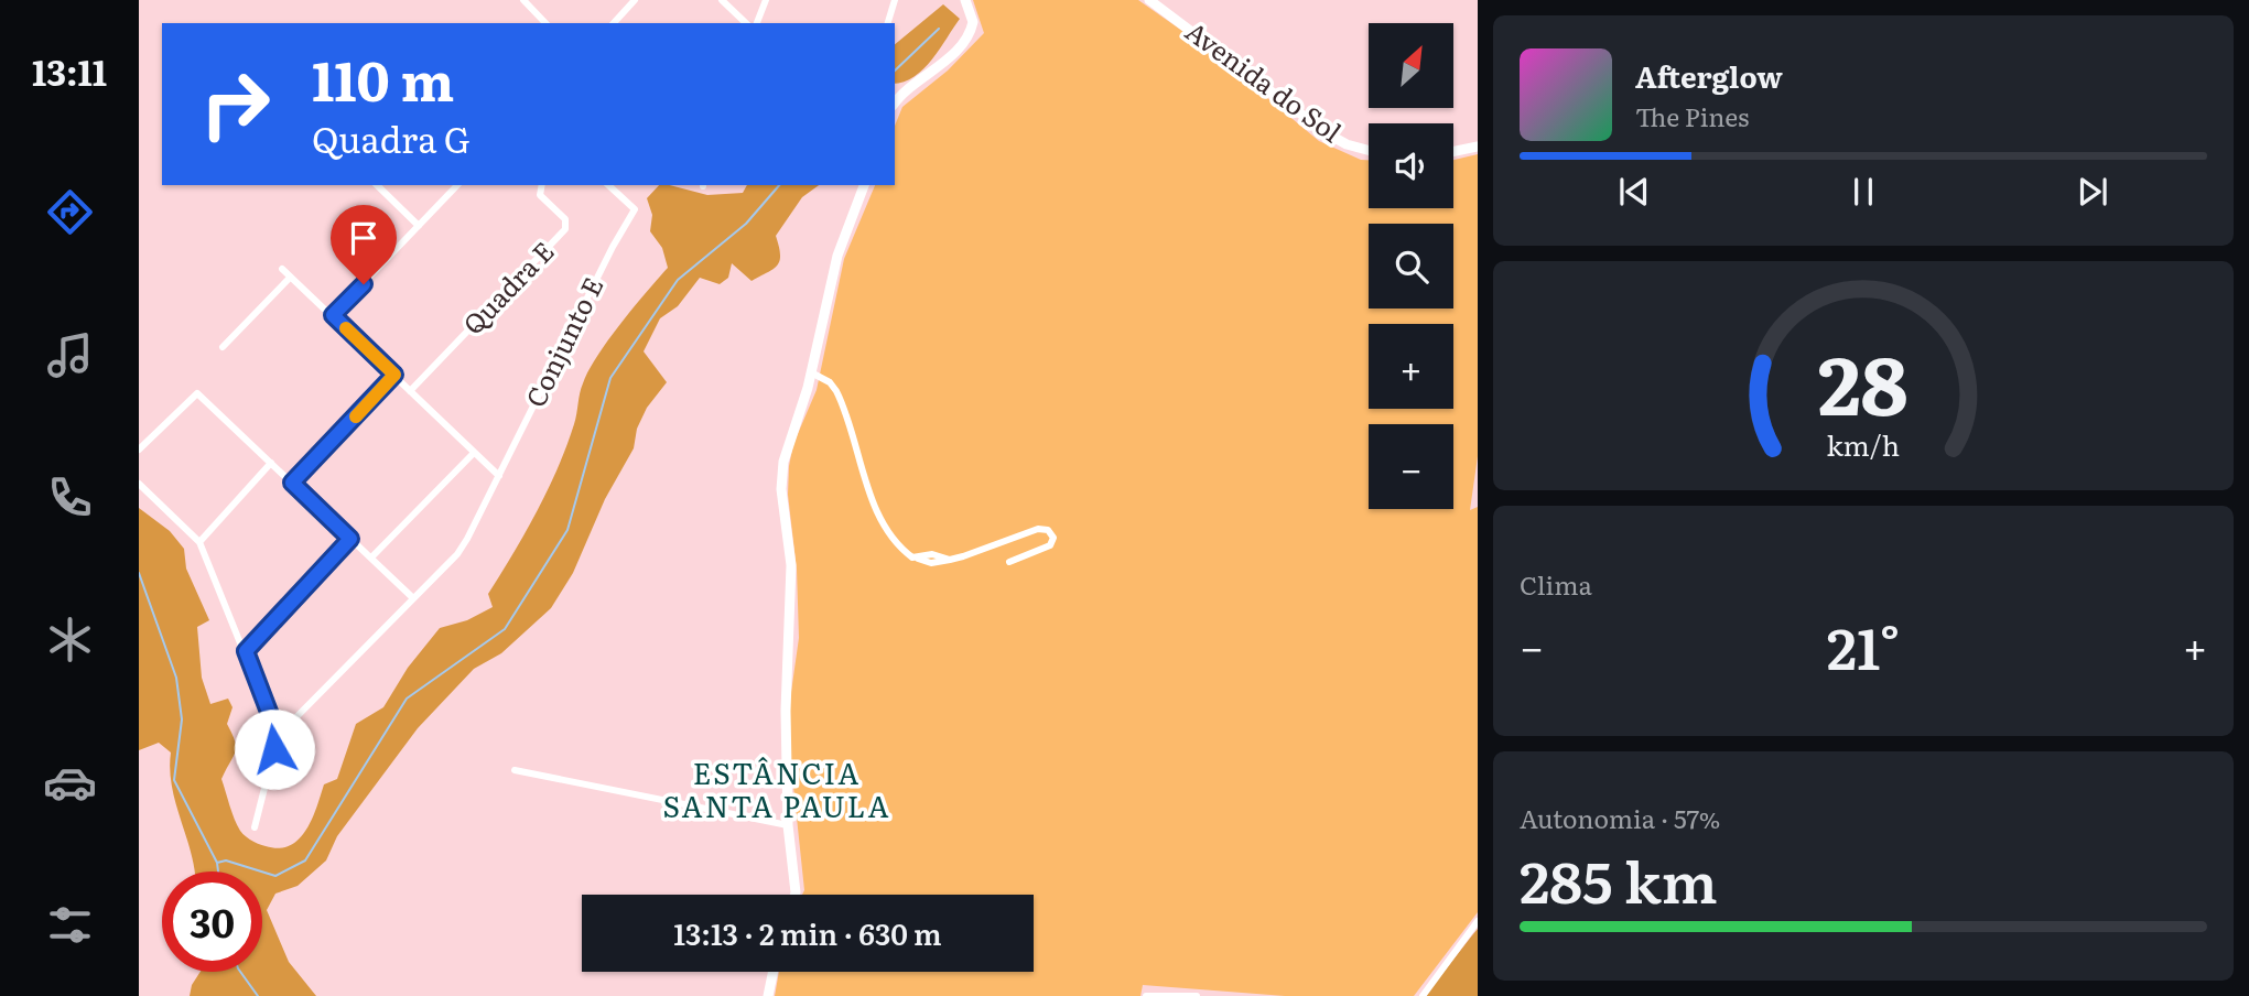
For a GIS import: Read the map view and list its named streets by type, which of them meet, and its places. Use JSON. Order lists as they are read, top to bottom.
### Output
{
  "streets": {
    "street": ["Avenida do Sol", "Quadra E", "Conjunto E"]
  },
  "districts": ["ESTÂNCIA SANTA PAULA"],
  "north": "top right",
  "page": {
    "tabs": "13:11",
    "map_buttons": ["+", "−"],
    "turn": ["110 m", "Quadra G"],
    "song": ["Afterglow", "The Pines"],
    "tile": [
      "Clima",
      ["Autonomia · 57%", "285 km"]
    ],
    "heat": ["−", "21°", "+"],
    "limit": "30",
    "trip": "13:13 · 2 min · 630 m",
    "gauge": ["28", "km/h"]
  }
}
